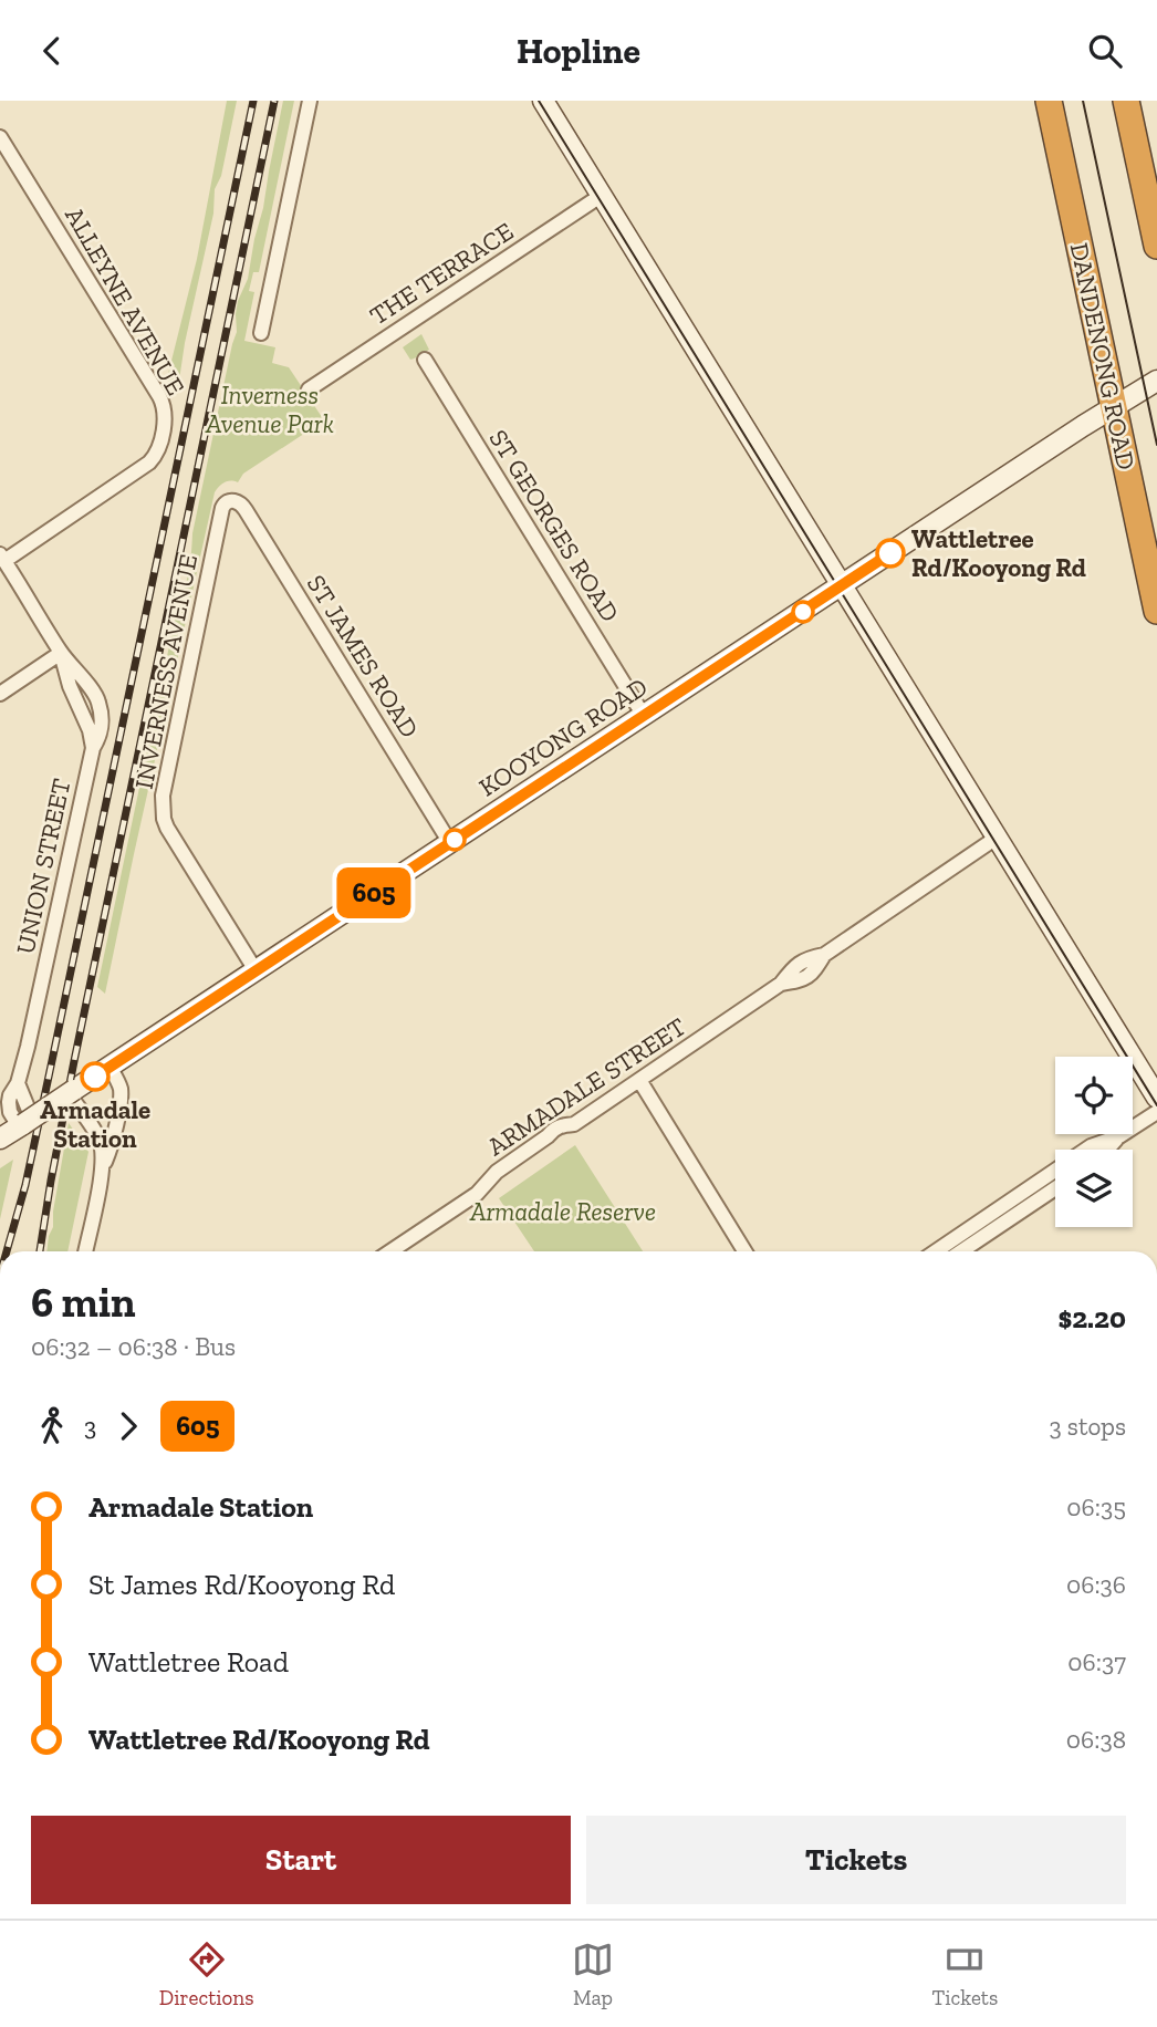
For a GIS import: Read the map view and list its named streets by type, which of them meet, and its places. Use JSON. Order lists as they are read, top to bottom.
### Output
{
  "streets": {
    "highway": ["DANDENONG ROAD"],
    "street": [
      "THE TERRACE",
      "ALLEYNE AVENUE",
      "ST GEORGES ROAD",
      "ST JAMES ROAD",
      "INVERNESS AVENUE",
      "KOOYONG ROAD",
      "UNION STREET",
      "ARMADALE STREET"
    ]
  },
  "crossings": [
    ["ALLEYNE AVENUE", "UNION STREET"],
    ["DANDENONG ROAD", "KOOYONG ROAD"],
    ["ST GEORGES ROAD", "KOOYONG ROAD"],
    ["ST JAMES ROAD", "INVERNESS AVENUE"],
    ["ST JAMES ROAD", "KOOYONG ROAD"],
    ["INVERNESS AVENUE", "KOOYONG ROAD"],
    ["KOOYONG ROAD", "UNION STREET"]
  ],
  "parks": ["Inverness Avenue Park", "Armadale Reserve"],
  "places": ["Wattletree Rd/Kooyong Rd", "Armadale Station"],
  "lines": ["bus line 605"],
  "page": {
    "header": "Hopline",
    "on_map": "605",
    "heading": ["6 min", "06:32 – 06:38 · Bus", "$2.20"],
    "legs": ["3", "605", "3 stops"],
    "list": [
      {
        "name": "Armadale Station",
        "value": "06:35"
      },
      {
        "name": "St James Rd/Kooyong Rd",
        "value": "06:36"
      },
      {
        "name": "Wattletree Road",
        "value": "06:37"
      },
      {
        "name": "Wattletree Rd/Kooyong Rd",
        "value": "06:38"
      }
    ],
    "buttons": ["Start", "Tickets"],
    "tabs": ["Directions", "Map", "Tickets"]
  }
}
